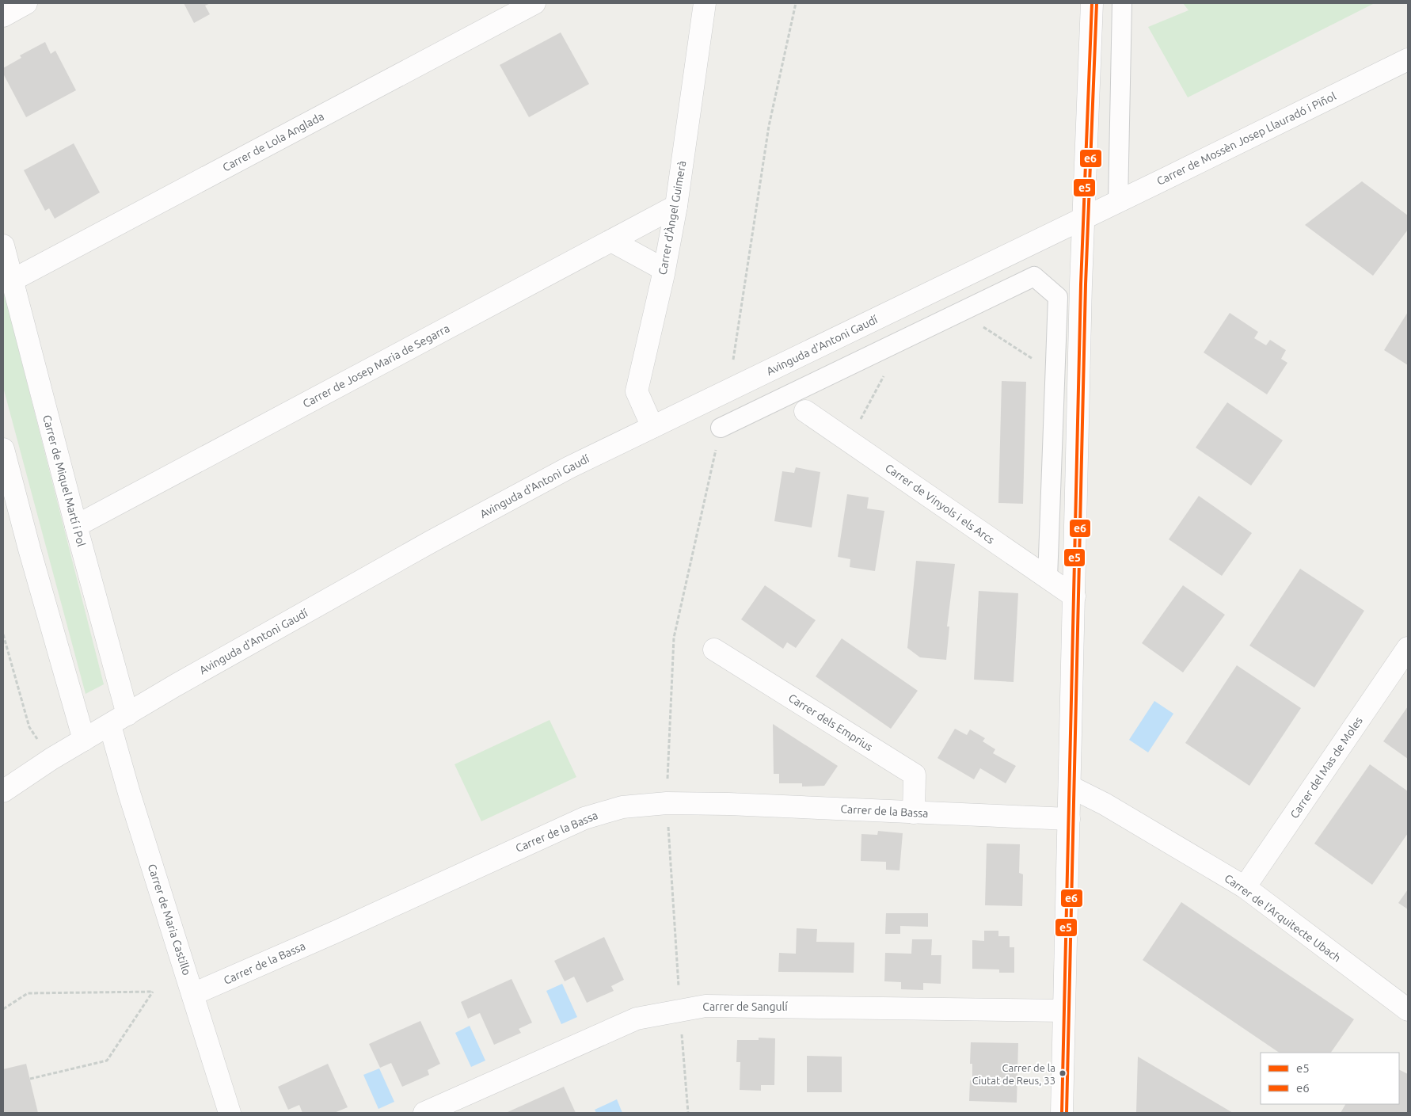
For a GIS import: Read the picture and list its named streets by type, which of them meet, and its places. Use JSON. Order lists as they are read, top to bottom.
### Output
{
  "streets": {
    "street": [
      "Carrer de Mossèn Josep Llauradó i Piñol",
      "Carrer de Lola Anglada",
      "Carrer d'Àngel Guimerà",
      "Avinguda d'Antoni Gaudí",
      "Carrer de Josep Maria de Segarra",
      "Carrer de Miquel Martí i Pol",
      "Carrer de Vinyols i els Arcs",
      "Carrer dels Emprius",
      "Carrer del Mas de Moles",
      "Carrer de la Bassa",
      "Carrer de l'Arquitecte Ubach",
      "Carrer de Maria Castillo",
      "Carrer de Sangulí"
    ]
  },
  "crossings": [
    ["Carrer de Mossèn Josep Llauradó i Piñol", "Avinguda d'Antoni Gaudí"],
    ["Carrer de Lola Anglada", "Carrer de Miquel Martí i Pol"],
    ["Carrer d'Àngel Guimerà", "Avinguda d'Antoni Gaudí"],
    ["Carrer d'Àngel Guimerà", "Carrer de Josep Maria de Segarra"],
    ["Avinguda d'Antoni Gaudí", "Carrer de Miquel Martí i Pol"],
    ["Avinguda d'Antoni Gaudí", "Carrer de Maria Castillo"],
    ["Carrer de Josep Maria de Segarra", "Carrer de Miquel Martí i Pol"],
    ["Carrer de Miquel Martí i Pol", "Carrer de Maria Castillo"],
    ["Carrer dels Emprius", "Carrer de la Bassa"],
    ["Carrer del Mas de Moles", "Carrer de l'Arquitecte Ubach"],
    ["Carrer de la Bassa", "Carrer de Maria Castillo"]
  ],
  "places": ["Carrer de la Ciutat de Reus, 33"],
  "lines": ["transit line e5", "transit line e6"],
  "legend": ["e5", "e6"]
}
